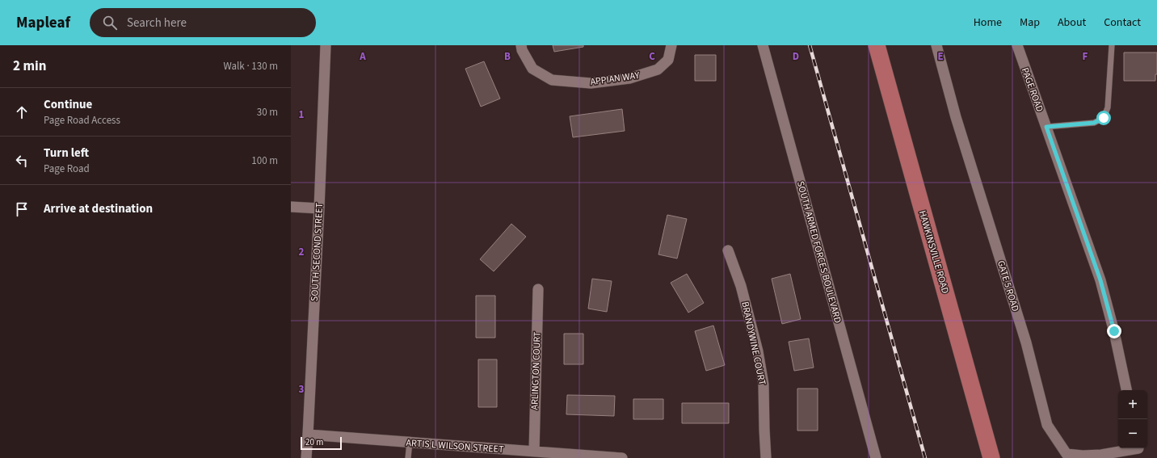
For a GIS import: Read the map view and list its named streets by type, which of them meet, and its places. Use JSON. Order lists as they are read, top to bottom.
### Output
{
  "streets": {
    "main road": ["HAWKINSVILLE ROAD"],
    "street": [
      "APPIAN WAY",
      "PAGE ROAD",
      "SOUTH SECOND STREET",
      "SOUTH ARMED FORCES BOULEVARD",
      "GATE 5 ROAD",
      "BRANDYWINE COURT",
      "ARLINGTON COURT",
      "ARTIS L WILSON STREET"
    ]
  },
  "crossings": [
    ["SOUTH SECOND STREET", "ARTIS L WILSON STREET"],
    ["ARLINGTON COURT", "ARTIS L WILSON STREET"]
  ],
  "scale_bar": "20 m",
  "page": {
    "header": "Mapleaf",
    "search": "Search here",
    "nav": [
      "Home",
      "Map",
      "About",
      "Contact"
    ],
    "heading": ["2 min", "Walk · 130 m"],
    "list": [
      ["Continue", "Page Road Access", "30 m"],
      ["Turn left", "Page Road", "100 m"],
      "Arrive at destination"
    ],
    "map_buttons": ["+", "−"],
    "scale": "20 m"
  },
  "grid": {
    "columns": [
      "A",
      "B",
      "C",
      "D",
      "E",
      "F"
    ],
    "rows": ["1", "2", "3"]
  }
}
